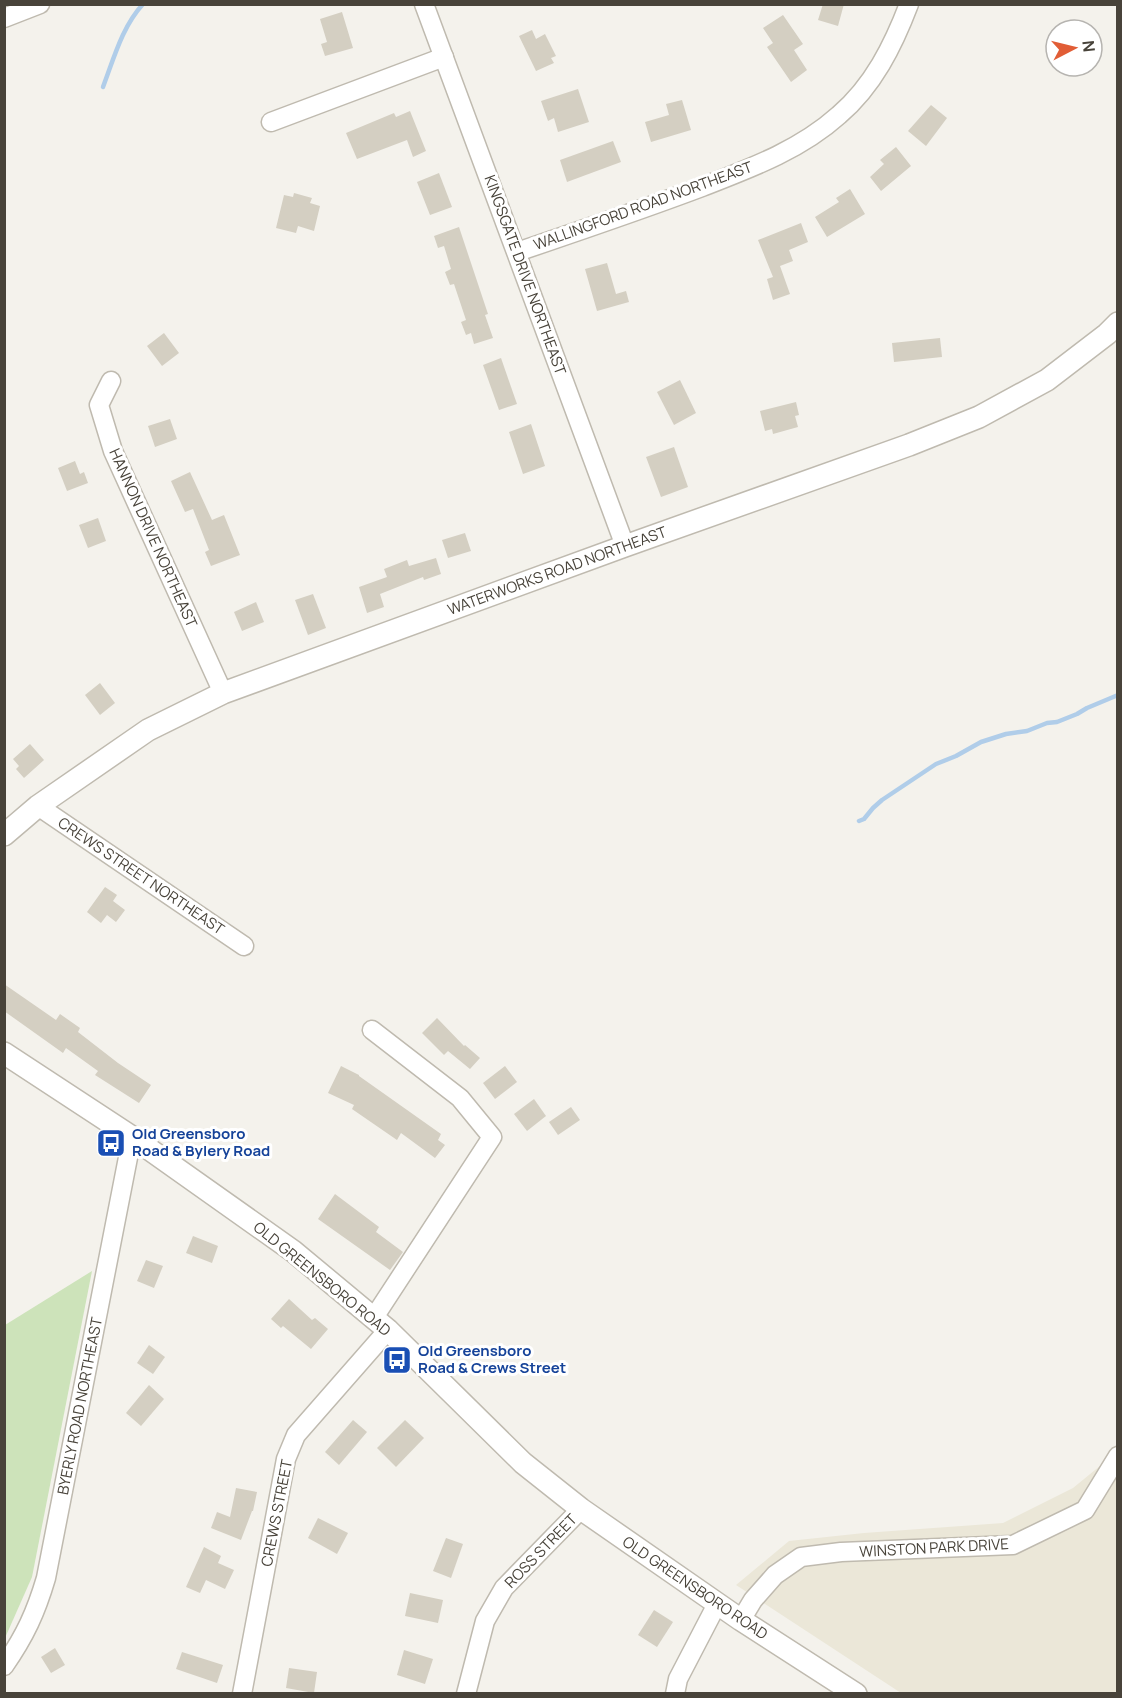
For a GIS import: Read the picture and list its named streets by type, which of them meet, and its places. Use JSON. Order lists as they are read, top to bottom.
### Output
{
  "streets": {
    "street": [
      "WALLINGFORD ROAD NORTHEAST",
      "KINGSGATE DRIVE NORTHEAST",
      "HANNON DRIVE NORTHEAST",
      "WATERWORKS ROAD NORTHEAST",
      "CREWS STREET NORTHEAST",
      "OLD GREENSBORO ROAD",
      "BYERLY ROAD NORTHEAST",
      "CREWS STREET",
      "WINSTON PARK DRIVE",
      "ROSS STREET"
    ]
  },
  "crossings": [
    ["WALLINGFORD ROAD NORTHEAST", "KINGSGATE DRIVE NORTHEAST"],
    ["KINGSGATE DRIVE NORTHEAST", "WATERWORKS ROAD NORTHEAST"],
    ["HANNON DRIVE NORTHEAST", "WATERWORKS ROAD NORTHEAST"],
    ["WATERWORKS ROAD NORTHEAST", "CREWS STREET NORTHEAST"],
    ["OLD GREENSBORO ROAD", "BYERLY ROAD NORTHEAST"],
    ["OLD GREENSBORO ROAD", "CREWS STREET"],
    ["OLD GREENSBORO ROAD", "WINSTON PARK DRIVE"],
    ["OLD GREENSBORO ROAD", "ROSS STREET"]
  ],
  "places": {
    "bus stop": ["Old Greensboro Road & Bylery Road", "Old Greensboro Road & Crews Street"]
  },
  "north": "right"
}
